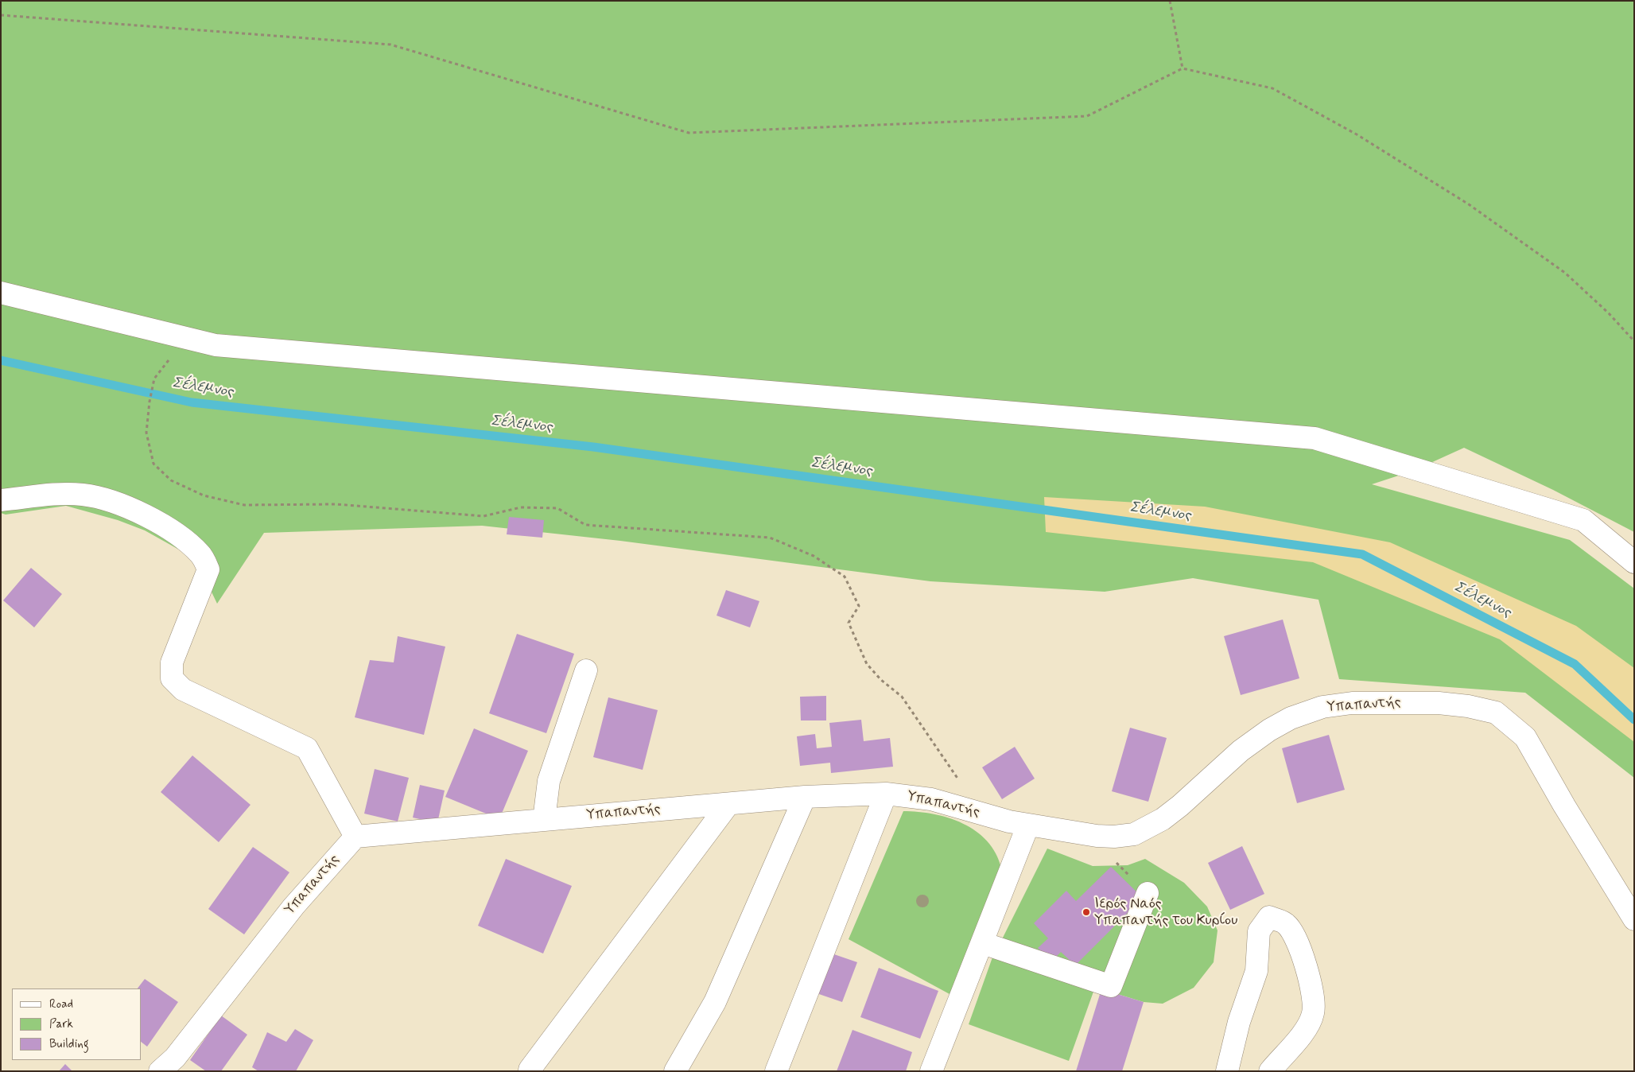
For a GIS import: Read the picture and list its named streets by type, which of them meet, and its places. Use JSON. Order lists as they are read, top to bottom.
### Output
{
  "streets": {
    "street": ["Υπαπαντής"]
  },
  "water": ["Σέλεμνος"],
  "places": ["Ιερός Ναός Υπαπαντής του Κυρίου"],
  "legend": ["Road", "Park", "Building"]
}
